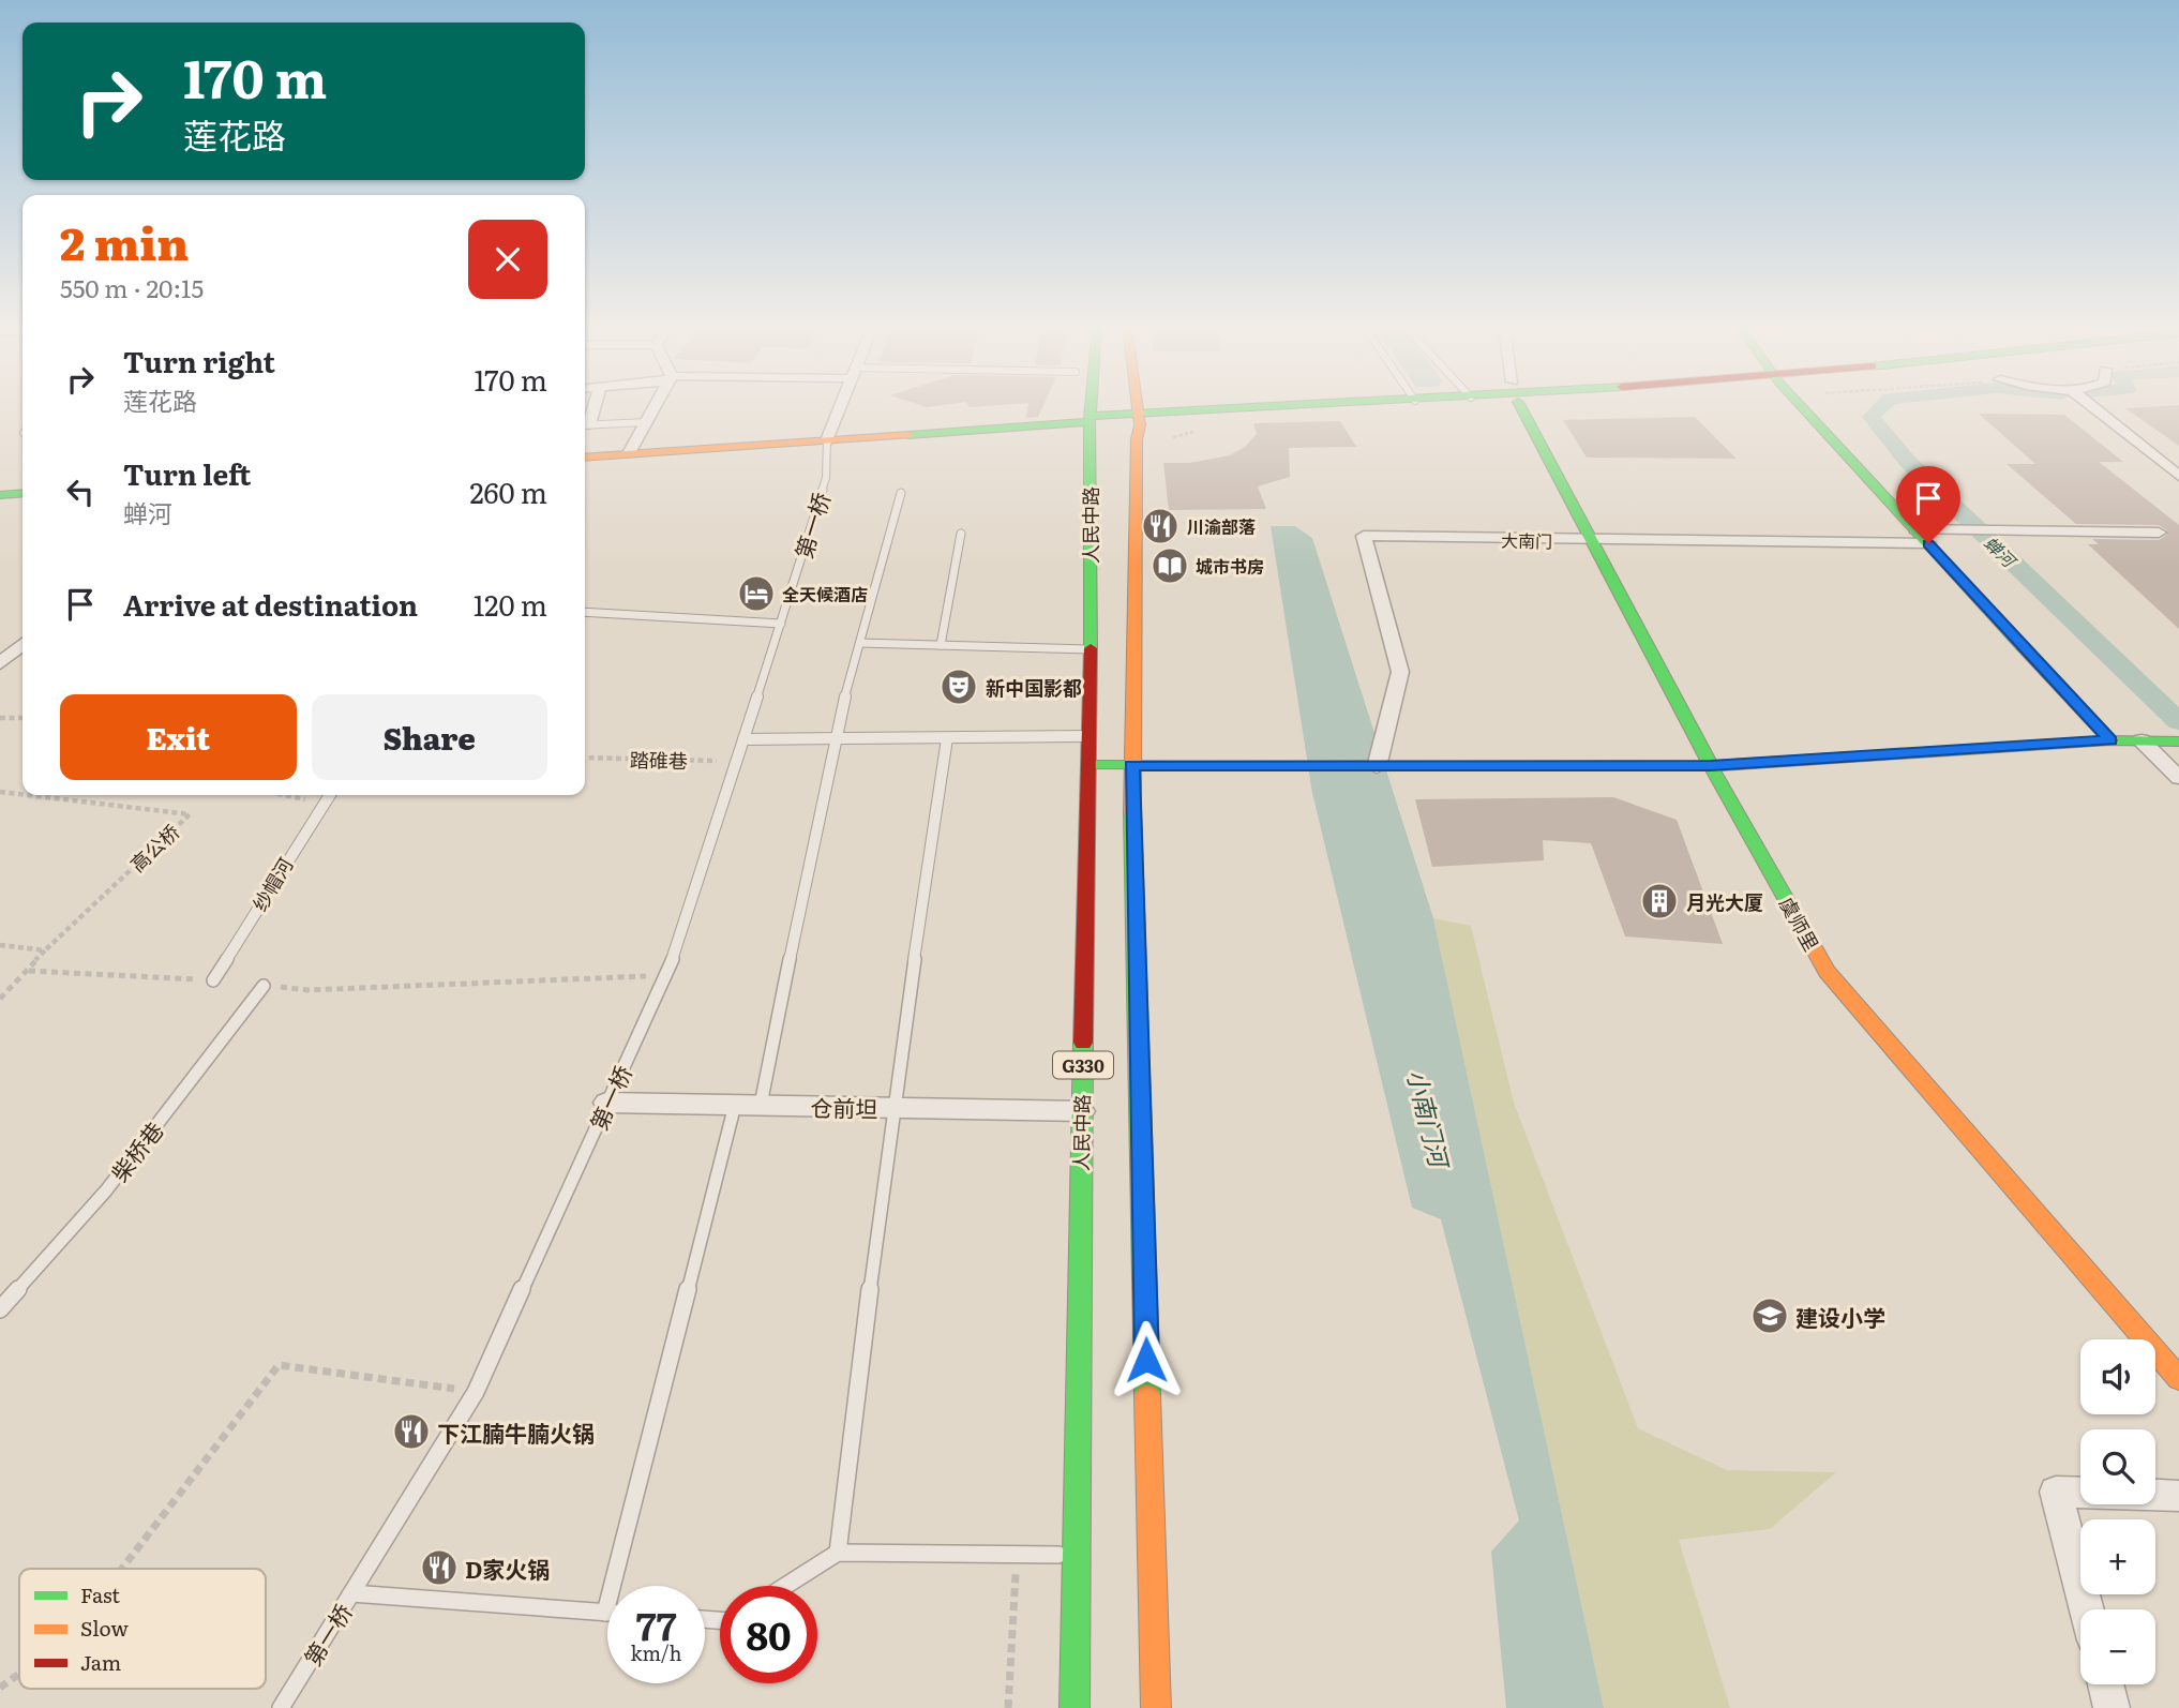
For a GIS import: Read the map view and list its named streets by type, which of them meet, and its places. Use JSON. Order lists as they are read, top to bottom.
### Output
{
  "streets": {
    "main road": ["人民中路", "虞师里", "G330"],
    "street": ["大南门", "仓前坦"],
    "lane": ["第一桥", "纱帽河", "柴桥巷"],
    "path": ["踏碓巷", "高公桥"]
  },
  "crossings": [
    ["第一桥", "踏碓巷"],
    ["第一桥", "仓前坦"],
    ["人民中路", "G330"],
    ["人民中路", "仓前坦"],
    ["大南门", "虞师里"]
  ],
  "water": ["蝉河", "小南门河"],
  "places": {
    "restaurant": ["川渝部落", "下江腩牛腩火锅", "D家火锅"],
    "library": ["城市书房"],
    "hotel": ["全天候酒店"],
    "theatre": ["新中国影都"],
    "building": ["月光大厦"],
    "school or university": ["建设小学"]
  },
  "legend": ["Fast", "Slow", "Jam"],
  "page": {
    "turn": ["170 m", "莲花路"],
    "heading": ["2 min", "550 m · 20:15"],
    "list": [
      {
        "name": "Turn right",
        "note": "莲花路",
        "value": "170 m"
      },
      {
        "name": "Turn left",
        "note": "蝉河",
        "value": "260 m"
      },
      {
        "name": "Arrive at destination",
        "value": "120 m"
      }
    ],
    "buttons": ["Exit", "Share"],
    "map_buttons": ["+", "−"],
    "speed": "77 km/h",
    "limit": "80"
  }
}
